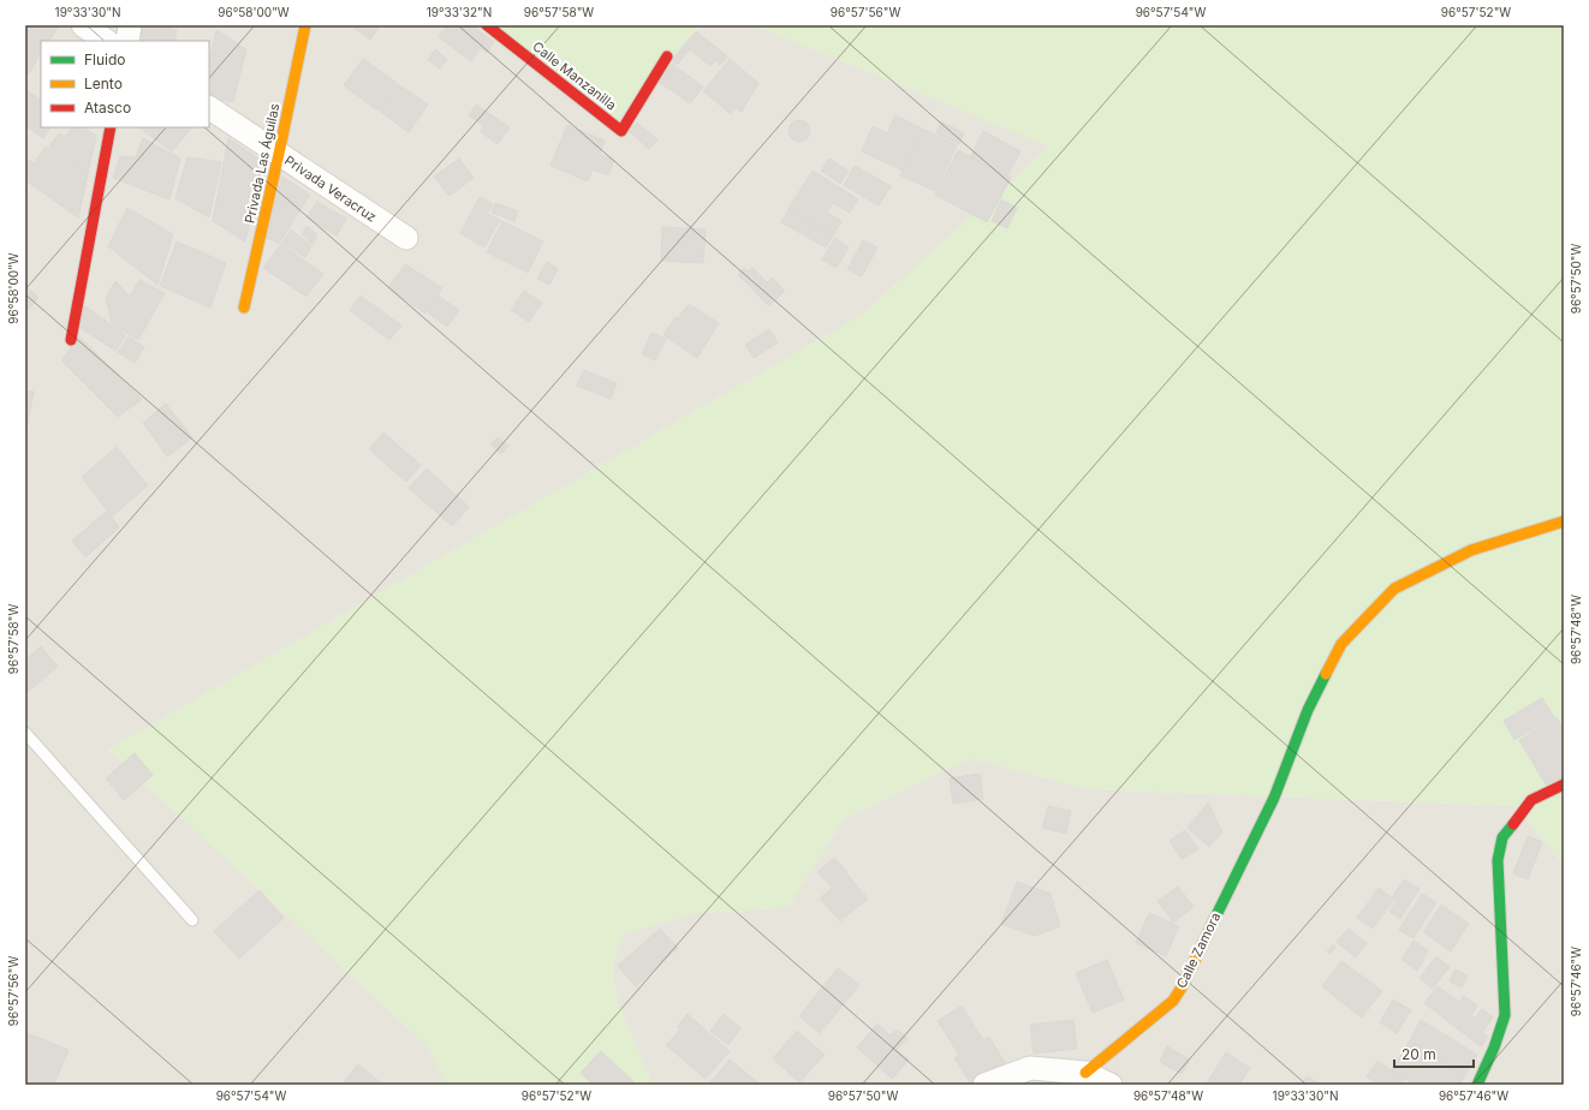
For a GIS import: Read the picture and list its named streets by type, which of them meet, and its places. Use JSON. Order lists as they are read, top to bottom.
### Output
{
  "streets": {
    "street": [
      "Calle Manzanilla",
      "Privada Las Águilas",
      "Privada Veracruz",
      "Calle Zamora"
    ]
  },
  "crossings": [
    ["Privada Las Águilas", "Privada Veracruz"]
  ],
  "legend": ["Fluido", "Lento", "Atasco"],
  "scale_bar": "20 m",
  "coordinates": [
    "19°33'30\"N",
    "96°58'00\"W",
    "19°33'32\"N",
    "96°57'58\"W",
    "96°57'56\"W",
    "96°57'54\"W",
    "96°57'52\"W",
    "96°57'50\"W",
    "96°57'48\"W",
    "96°57'46\"W"
  ]
}
